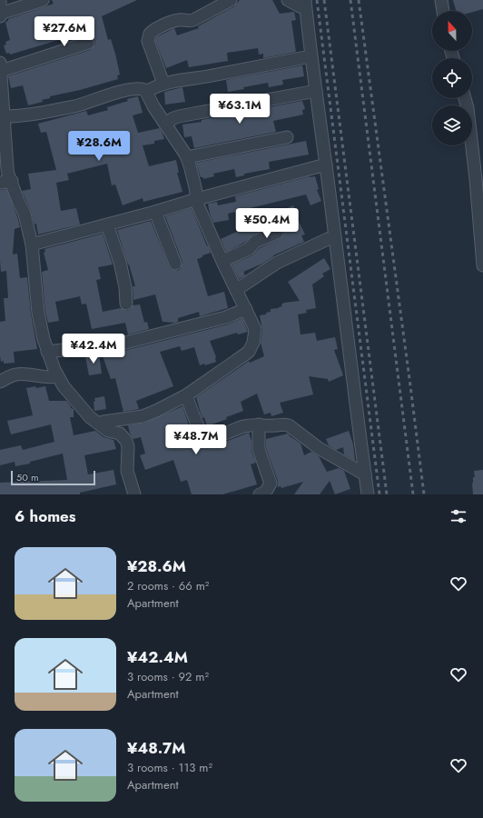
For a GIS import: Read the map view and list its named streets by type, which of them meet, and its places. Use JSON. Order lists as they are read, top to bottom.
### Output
{
  "scale_bar": "50 m",
  "north": "top",
  "page": {
    "price": [
      "¥27.6M",
      "¥63.1M",
      "¥28.6M",
      "¥50.4M",
      "¥42.4M",
      "¥48.7M"
    ],
    "scale": "50 m",
    "heading": "6 homes",
    "list": [
      {
        "name": "¥28.6M",
        "note": "2 rooms · 66 m² · Apartment"
      },
      {
        "name": "¥42.4M",
        "note": "3 rooms · 92 m² · Apartment"
      },
      {
        "name": "¥48.7M",
        "note": "3 rooms · 113 m² · Apartment"
      }
    ]
  }
}
